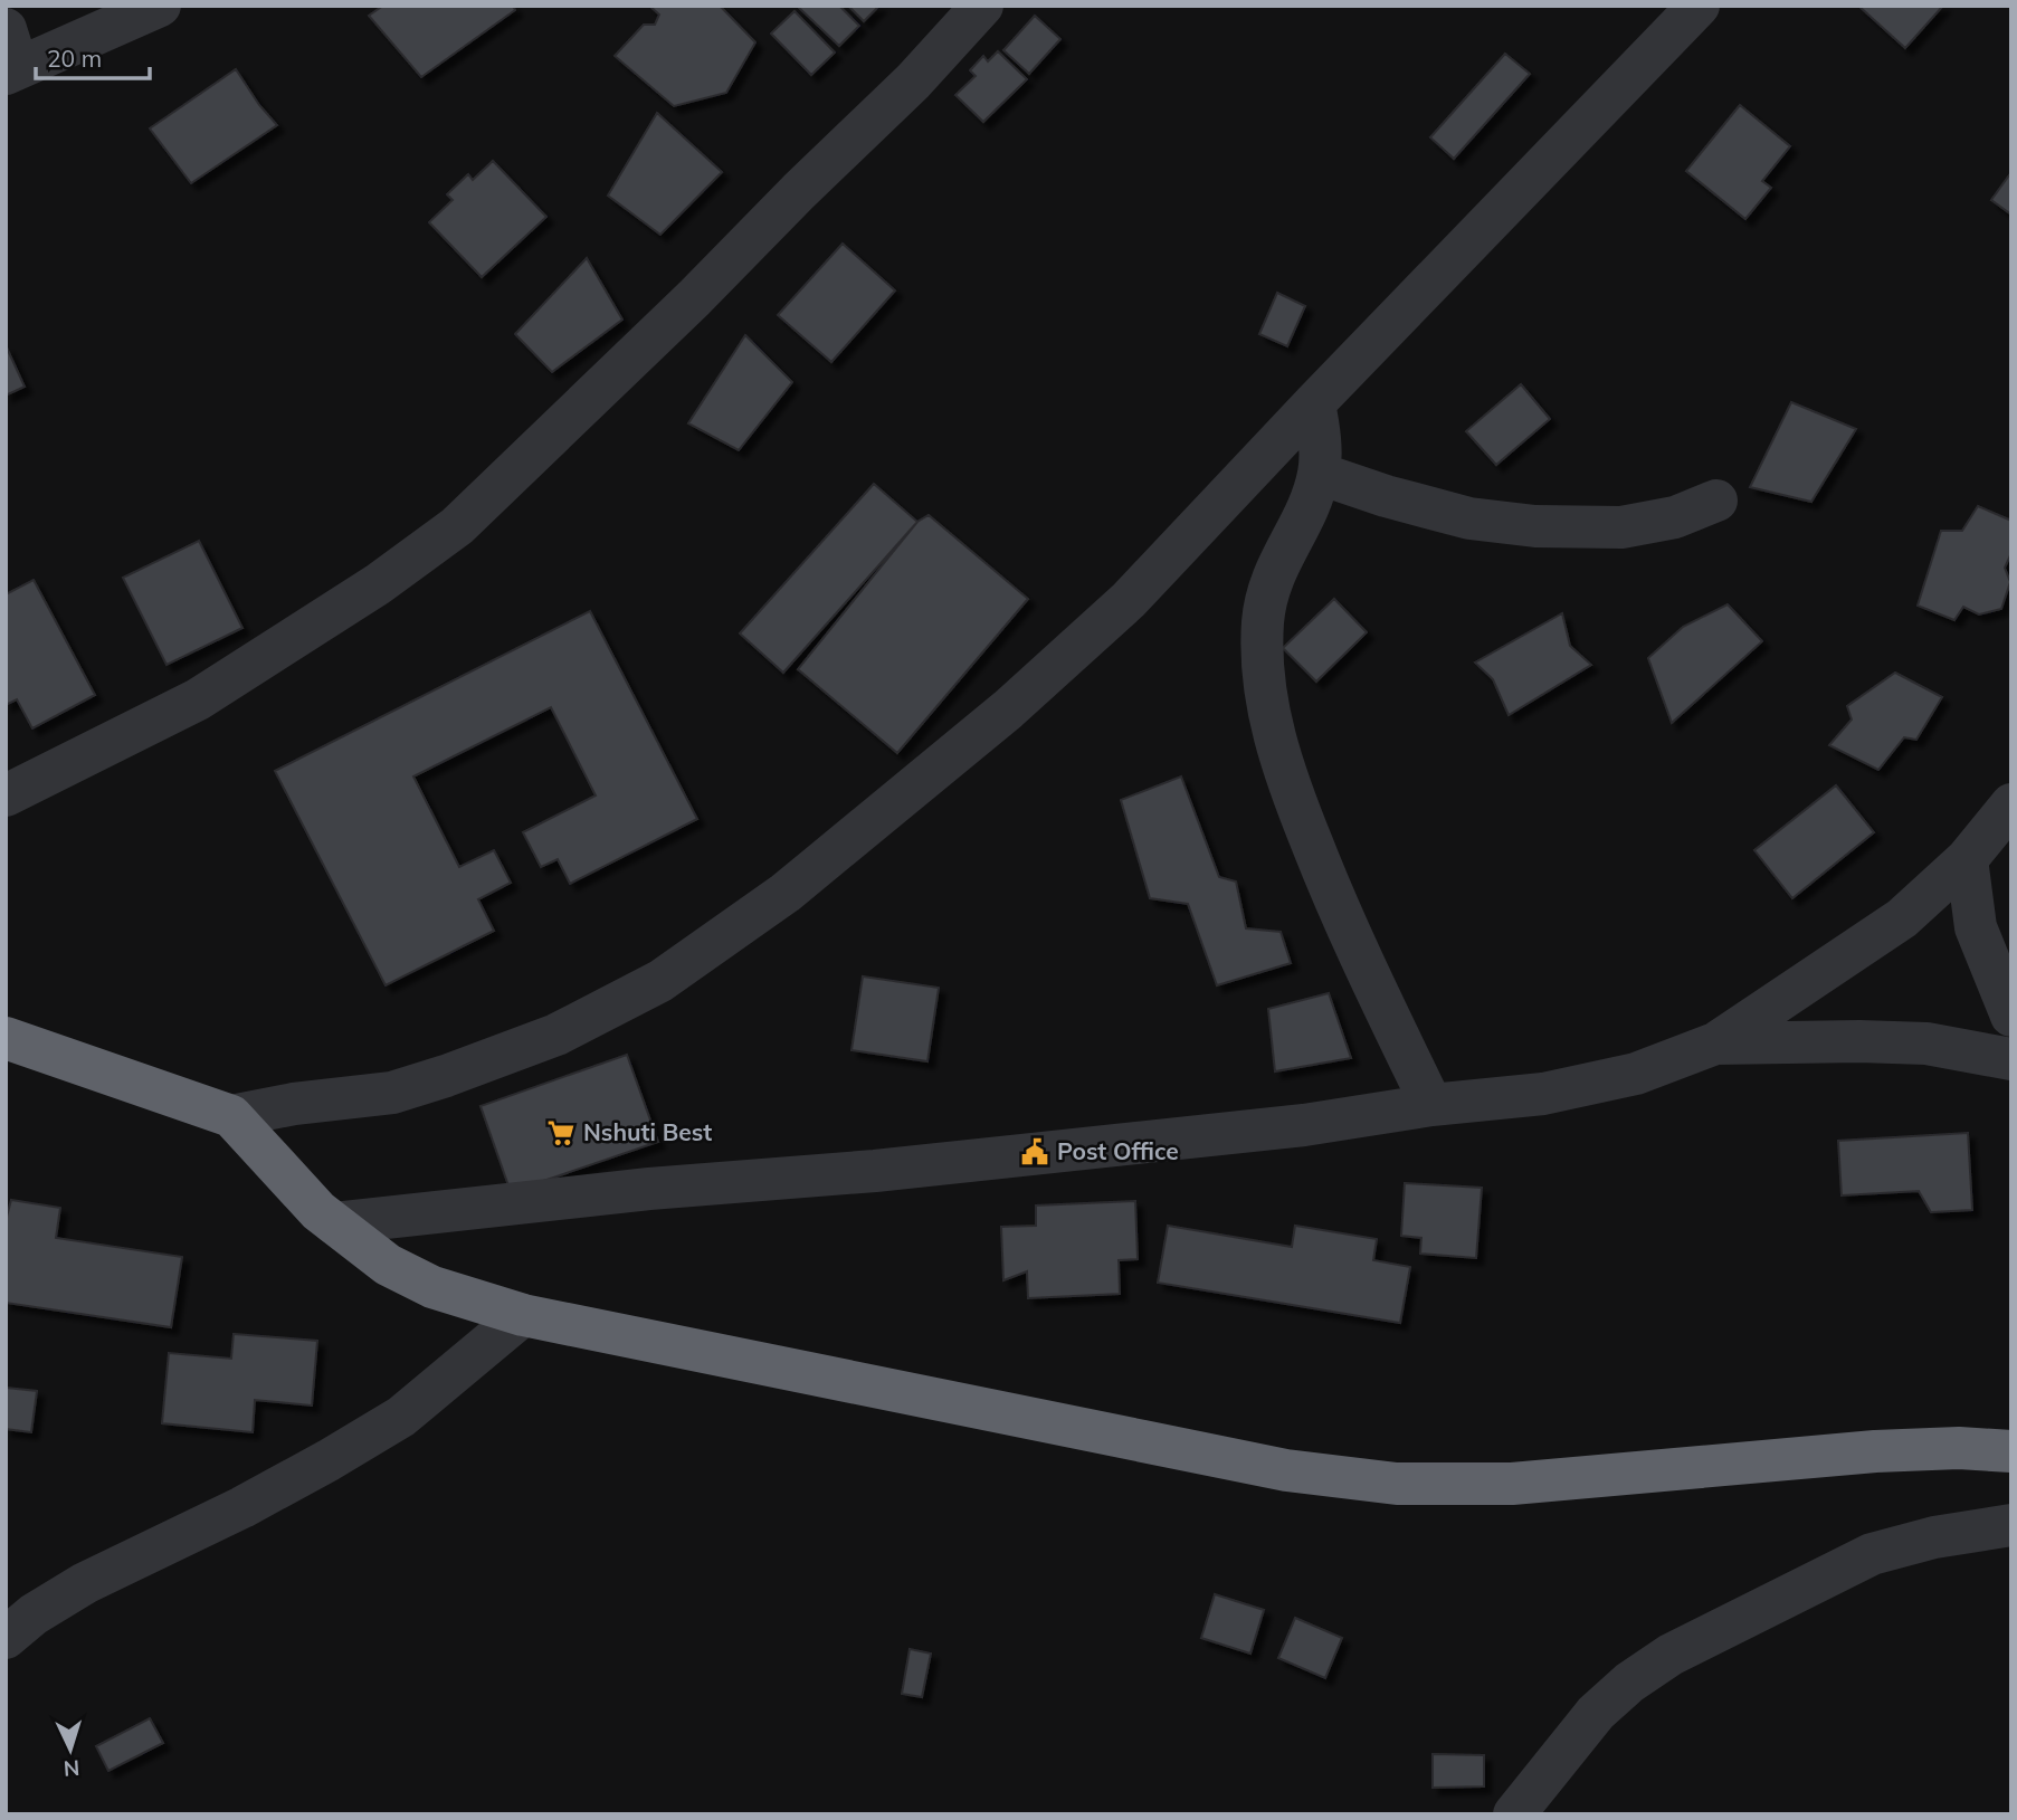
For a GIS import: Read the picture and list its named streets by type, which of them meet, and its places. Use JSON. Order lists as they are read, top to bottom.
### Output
{
  "places": {
    "supermarket": ["Nshuti Best"],
    "public building": ["Post Office"]
  },
  "scale_bar": "20 m",
  "north": "bottom"
}
